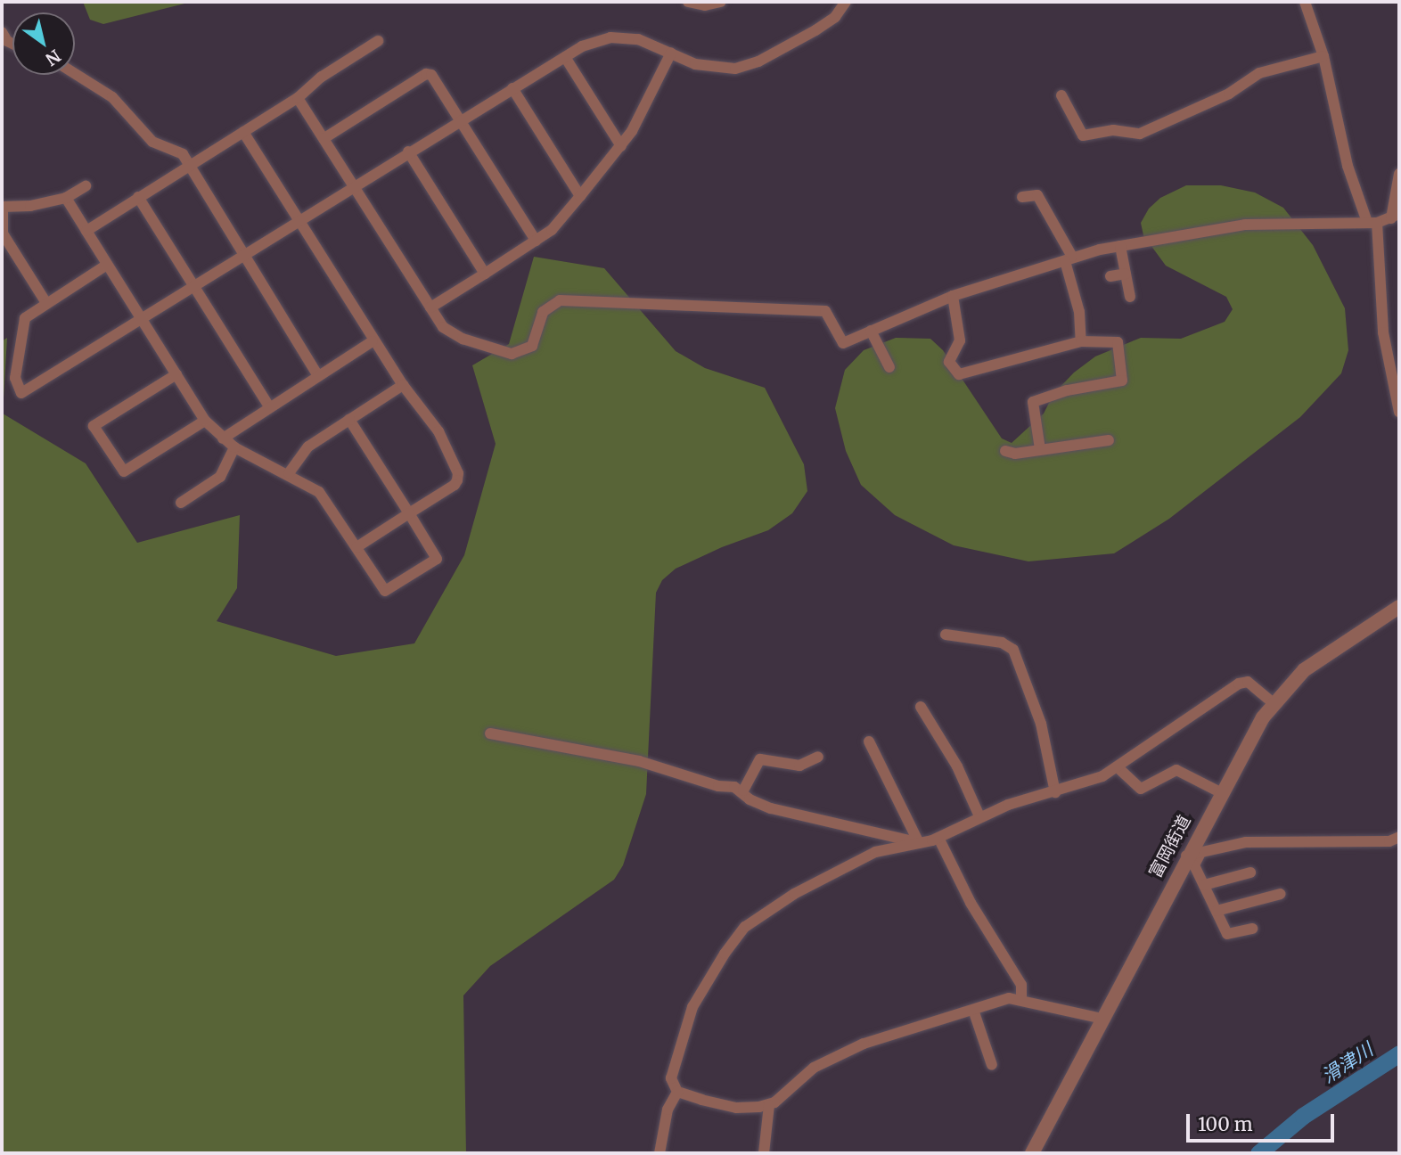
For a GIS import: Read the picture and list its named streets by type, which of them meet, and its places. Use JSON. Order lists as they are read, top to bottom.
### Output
{
  "streets": {
    "street": ["富岡街道"]
  },
  "water": ["滑津川"],
  "scale_bar": "100 m",
  "north": "bottom right"
}
